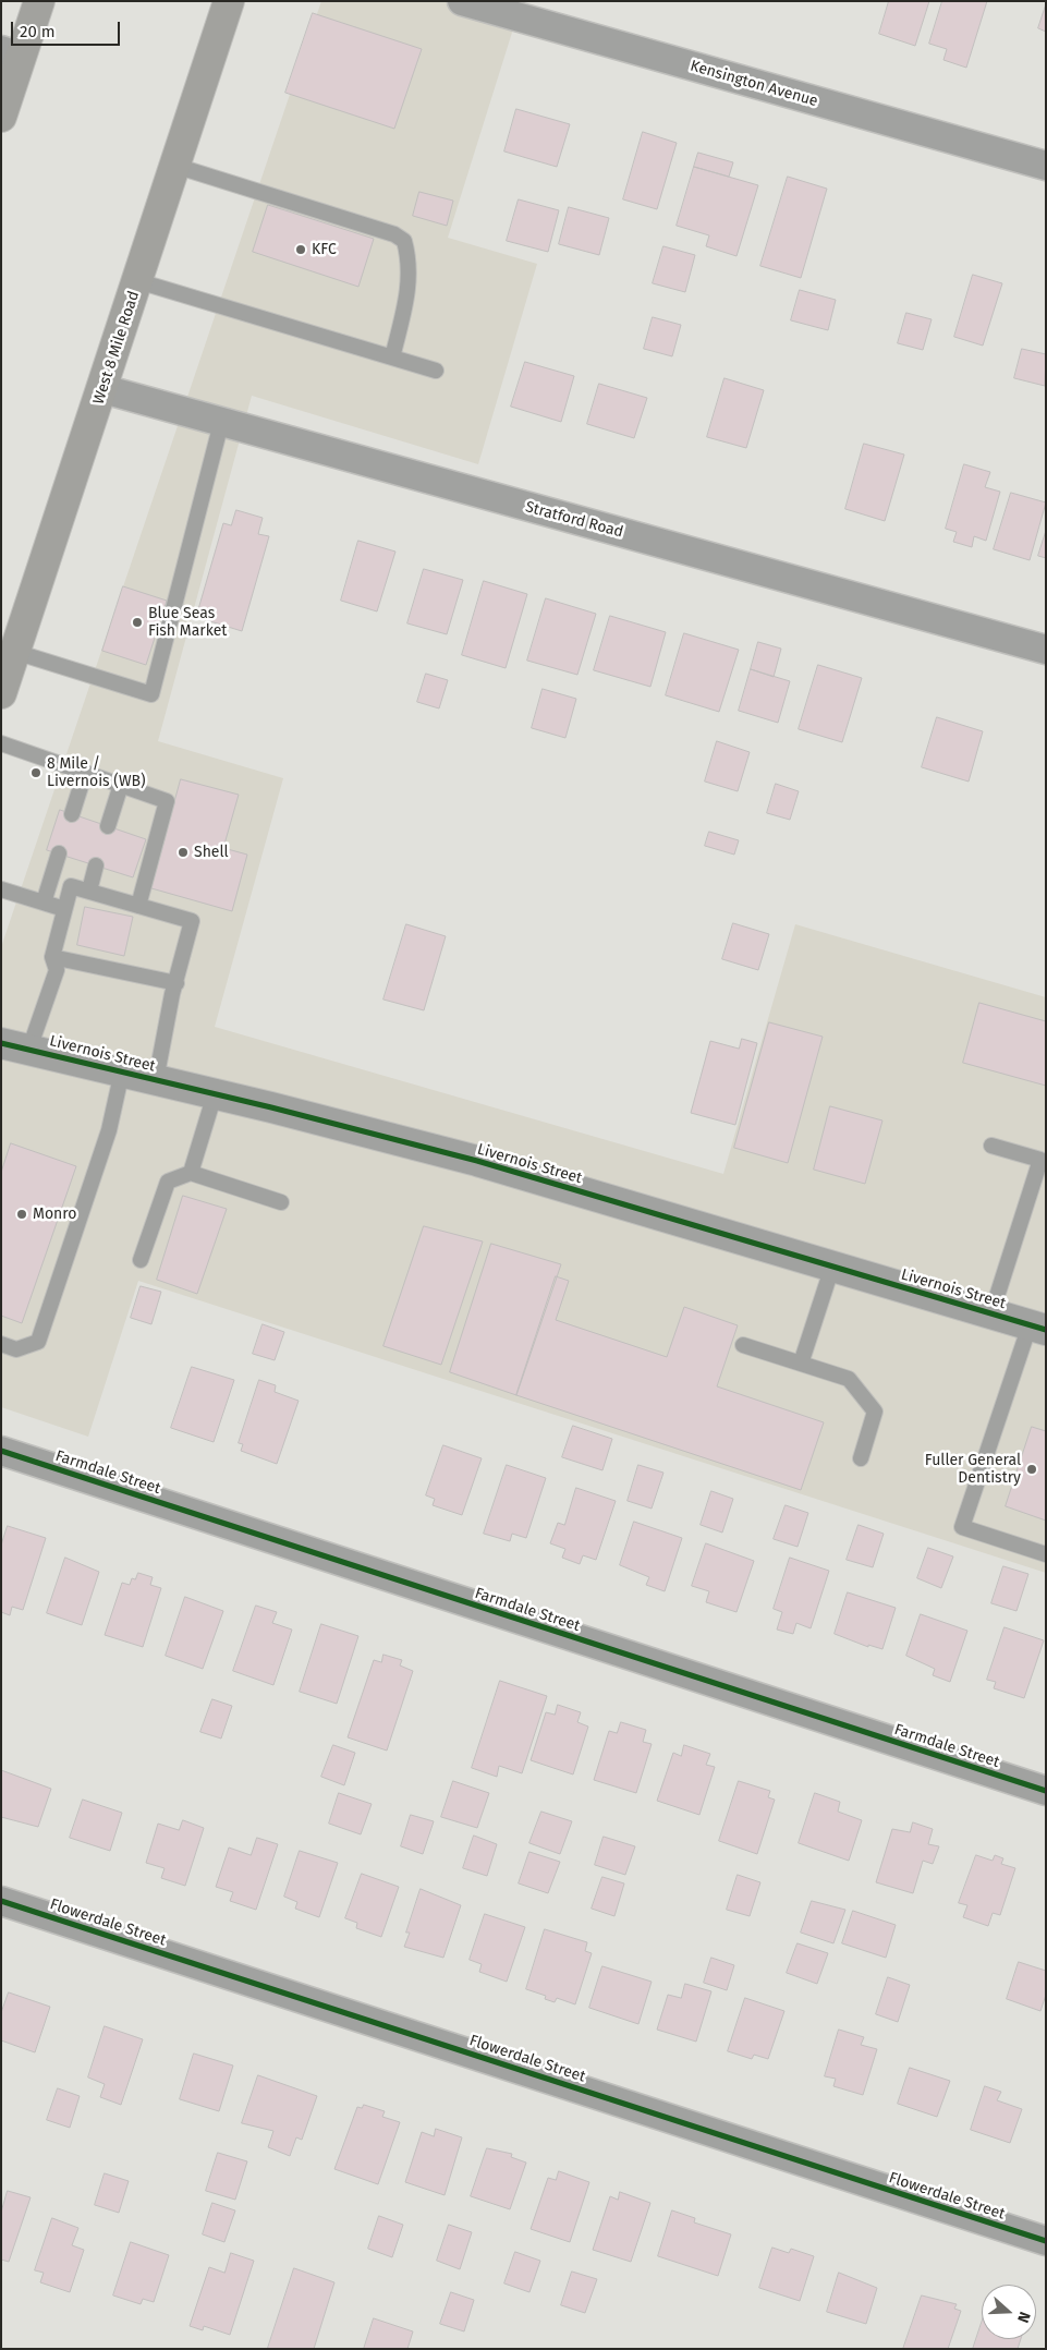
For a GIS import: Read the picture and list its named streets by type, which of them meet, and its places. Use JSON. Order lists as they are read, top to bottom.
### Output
{
  "streets": {
    "highway": ["West 8 Mile Road"],
    "street": [
      "Kensington Avenue",
      "Stratford Road",
      "Livernois Street",
      "Farmdale Street",
      "Flowerdale Street"
    ]
  },
  "crossings": [
    ["West 8 Mile Road", "Stratford Road"]
  ],
  "places": [
    "KFC",
    "Blue Seas Fish Market",
    "8 Mile / Livernois (WB)",
    "Shell",
    "Monro",
    "Fuller General Dentistry"
  ],
  "scale_bar": "20 m",
  "north": "right"
}
